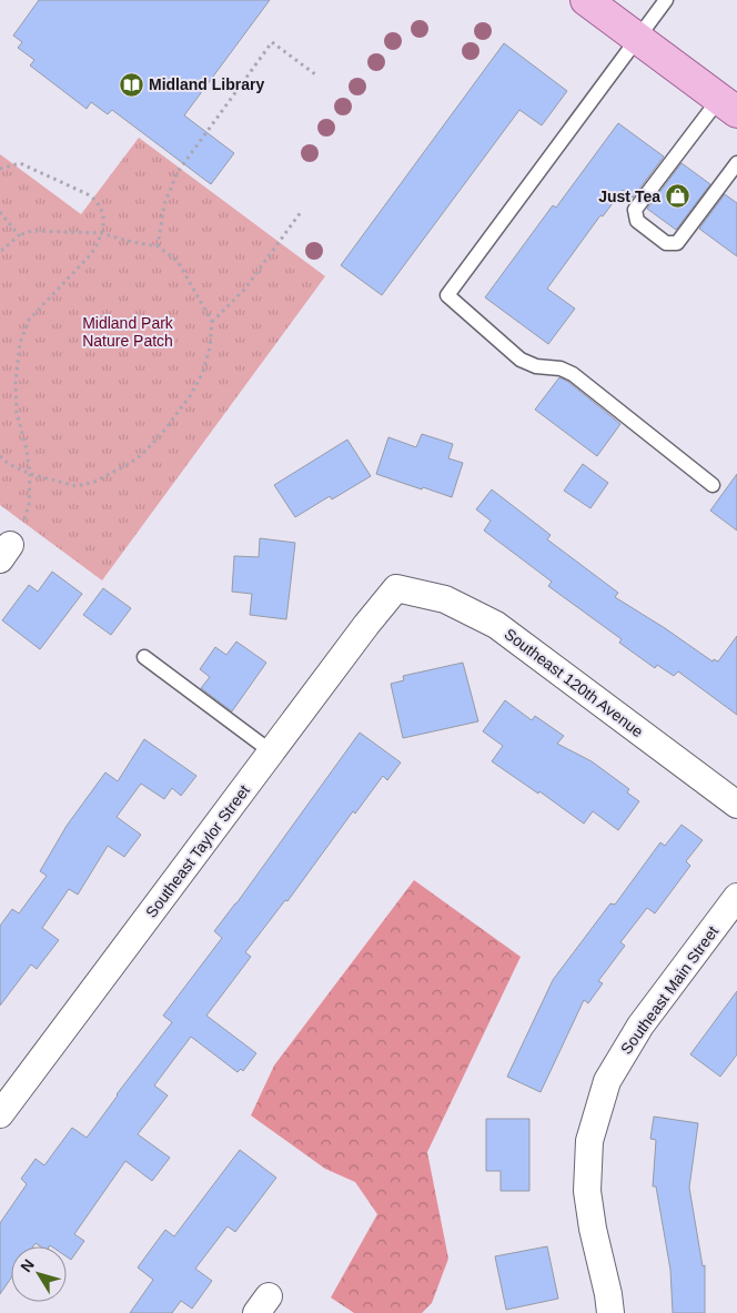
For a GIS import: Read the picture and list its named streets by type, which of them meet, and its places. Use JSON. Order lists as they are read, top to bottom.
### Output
{
  "streets": {
    "street": ["Southeast 120th Avenue", "Southeast Taylor Street", "Southeast Main Street"]
  },
  "crossings": [
    ["Southeast 120th Avenue", "Southeast Taylor Street"]
  ],
  "parks": ["Midland Park Nature Patch"],
  "places": {
    "library": ["Midland Library"],
    "shop": ["Just Tea"]
  },
  "north": "top left"
}
